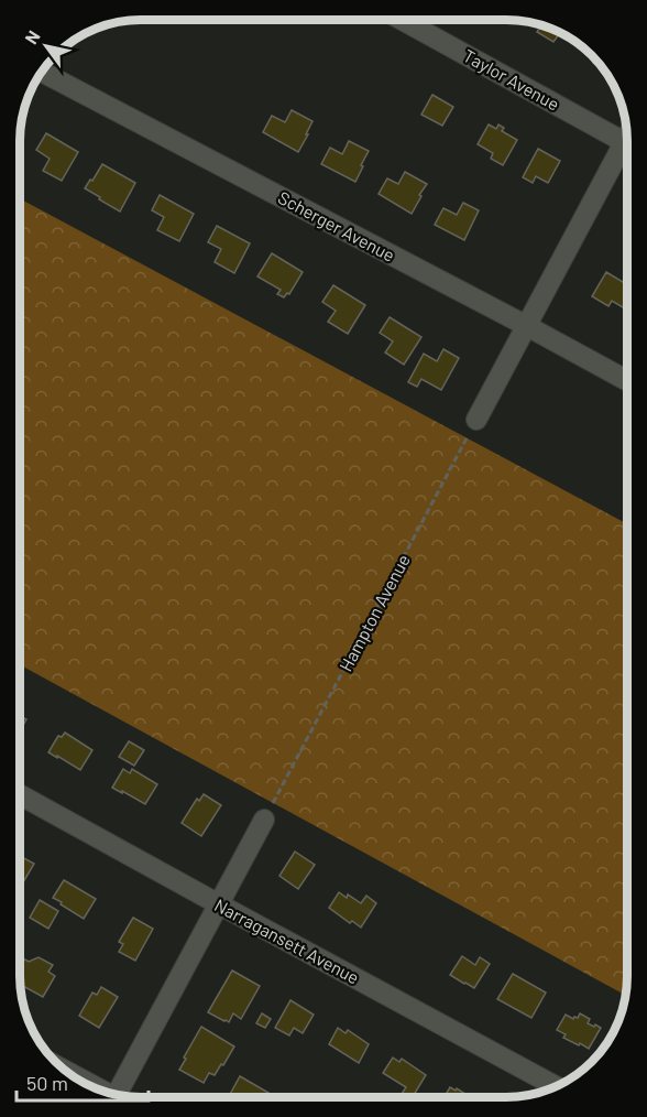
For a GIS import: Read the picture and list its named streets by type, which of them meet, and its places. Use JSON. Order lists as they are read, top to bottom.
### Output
{
  "streets": {
    "street": ["Taylor Avenue", "Scherger Avenue", "Narragansett Avenue"],
    "path": ["Hampton Avenue"]
  },
  "scale_bar": "50 m",
  "north": "top left"
}
